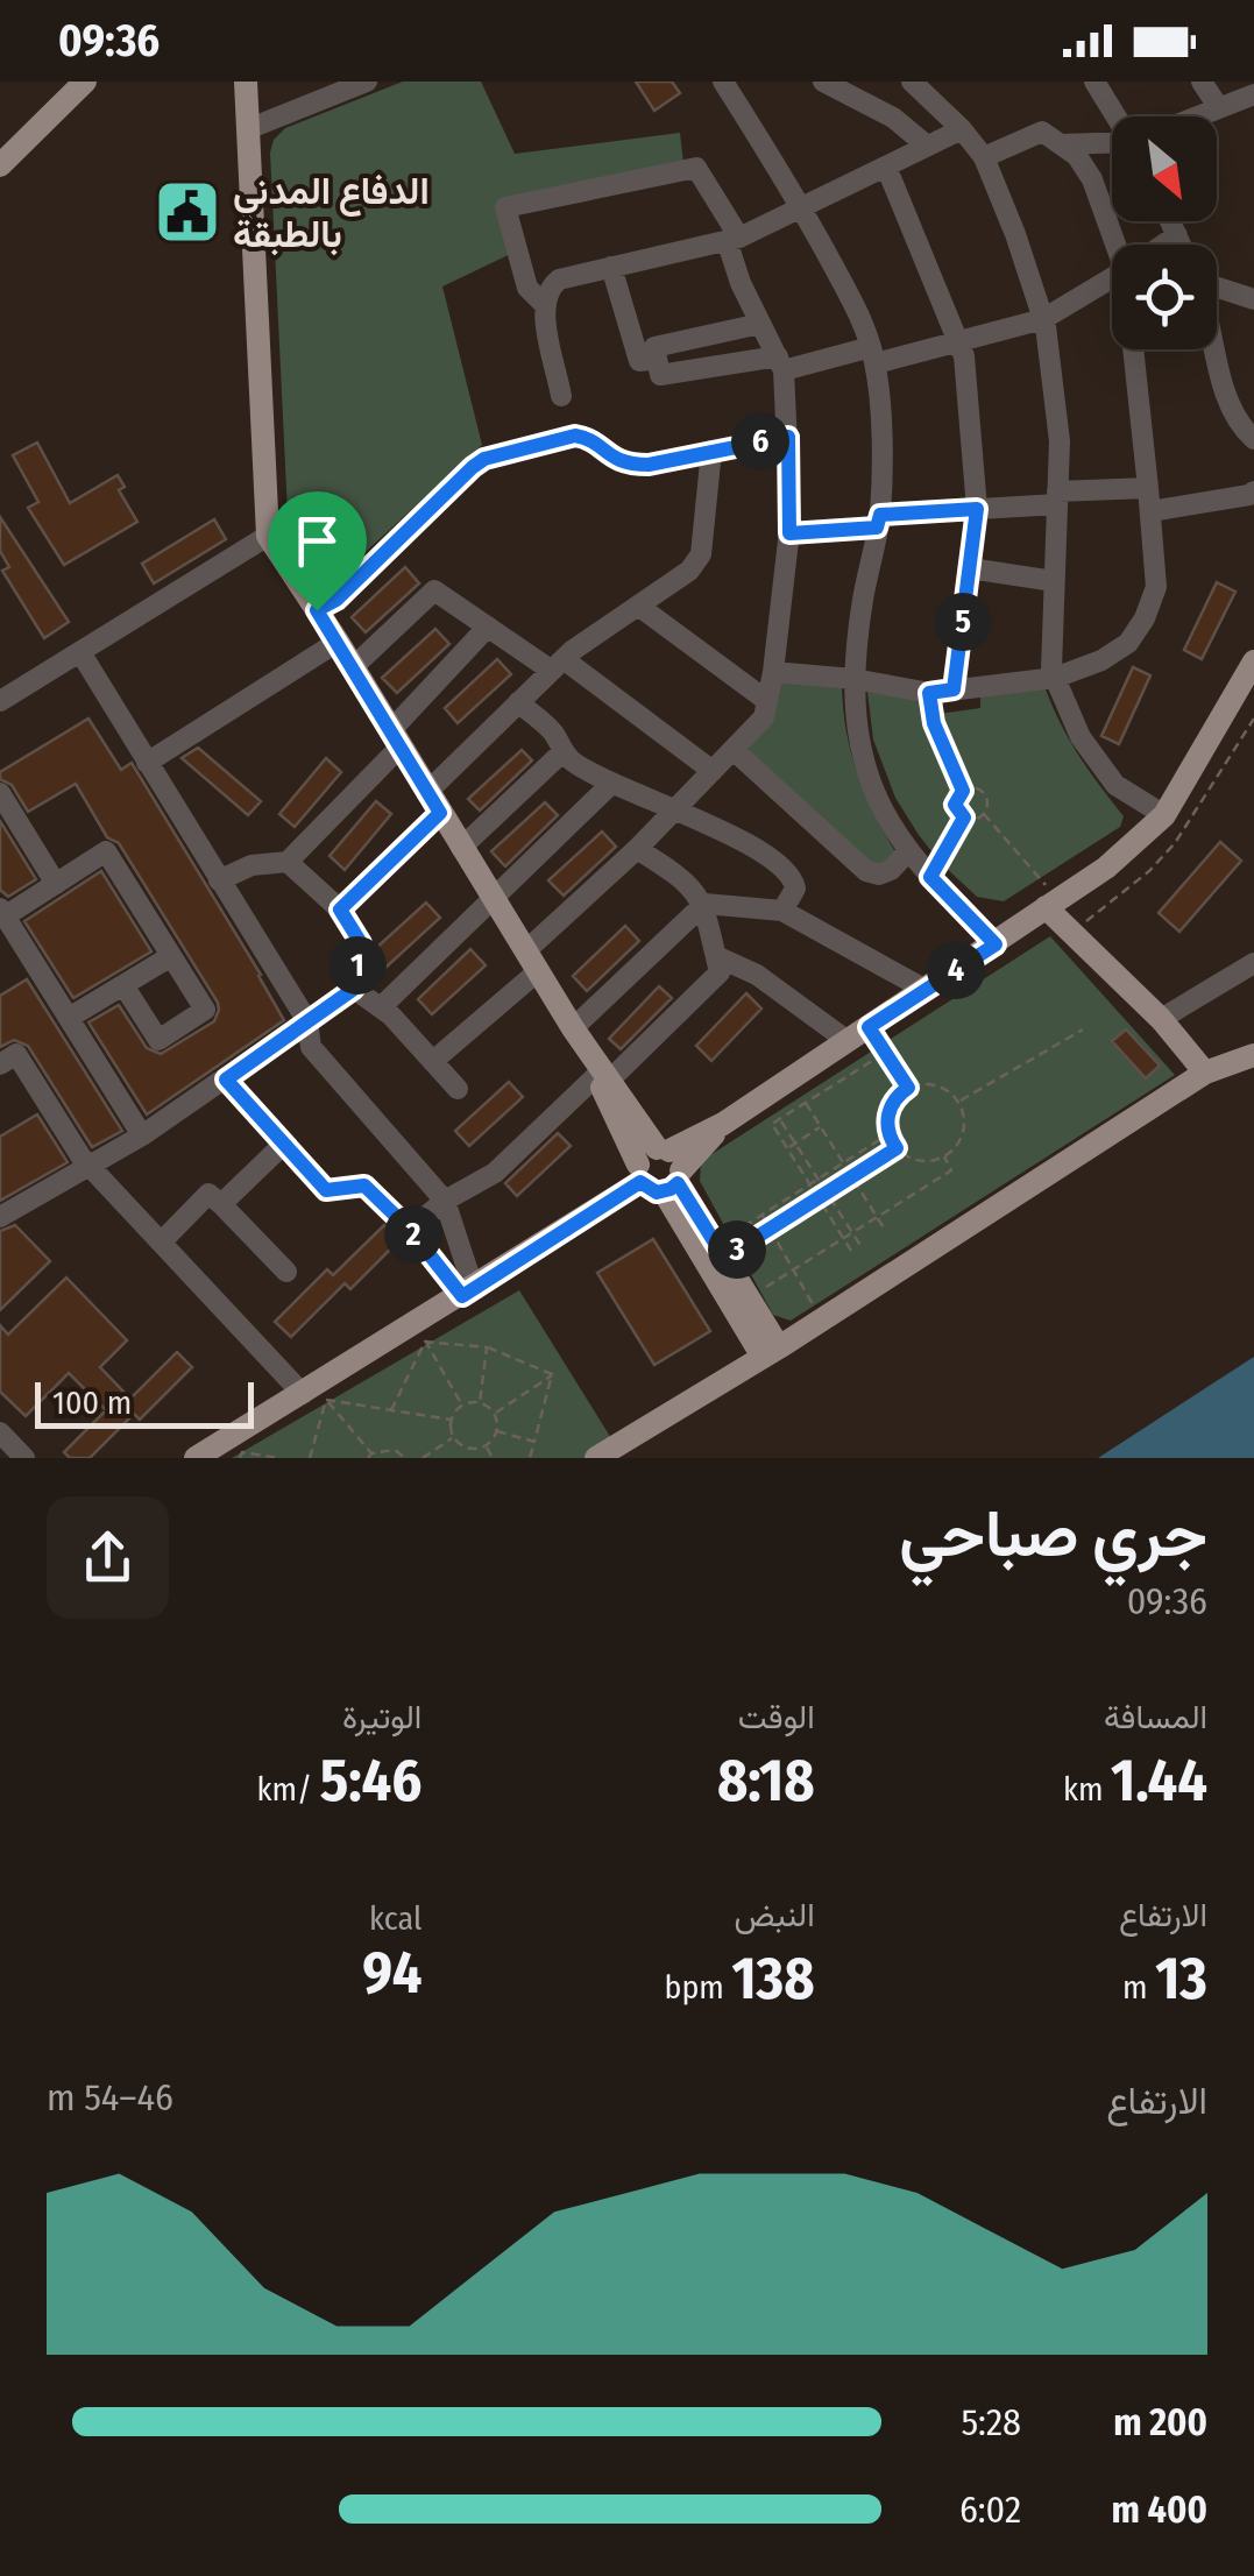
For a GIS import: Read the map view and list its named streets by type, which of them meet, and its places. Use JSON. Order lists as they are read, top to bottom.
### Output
{
  "places": {
    "public building": ["الدفاع المدني بالطبقة"]
  },
  "scale_bar": "100 m",
  "north": "bottom right",
  "page": {
    "status": "09:36",
    "pins": [
      "6",
      "5",
      "1",
      "4",
      "2",
      "3"
    ],
    "scale": "100 m",
    "heading": ["جري صباحي", "09:36"],
    "stats": [
      ["المسافة", "1.44 km"],
      ["الوقت", "8:18"],
      ["الوتيرة", "5:46 /km"],
      ["الارتفاع", "13 m"],
      ["النبض", "138 bpm"],
      ["kcal", "94"]
    ],
    "chart": ["الارتفاع", "46–54 m"],
    "list": [
      {
        "name": "200 m",
        "note": "5:28"
      },
      {
        "name": "400 m",
        "note": "6:02"
      }
    ]
  }
}
